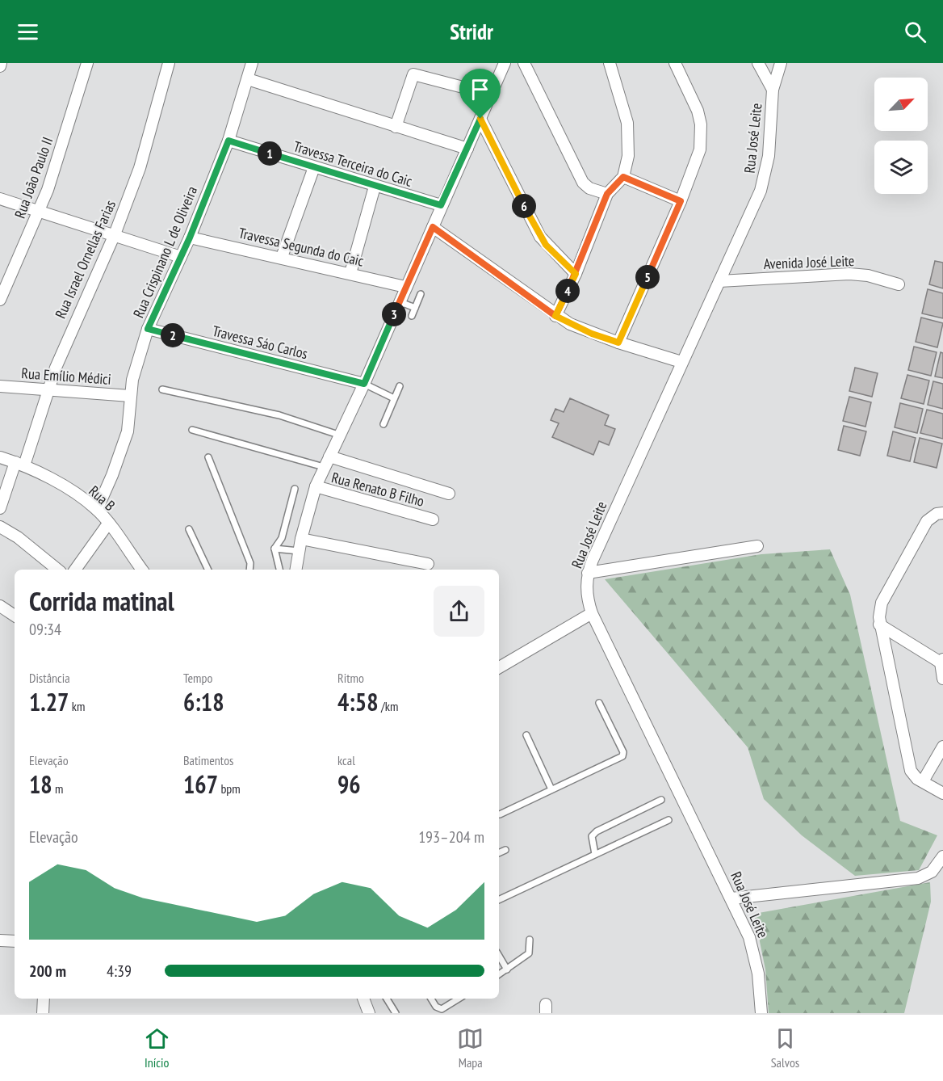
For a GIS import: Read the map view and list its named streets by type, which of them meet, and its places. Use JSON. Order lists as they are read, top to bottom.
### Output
{
  "streets": {
    "street": [
      "Rua José Leite",
      "Travessa Terceira do Caic",
      "Rua João Paulo II",
      "Travessa Segunda do Caic",
      "Rua Crispinano L de Oliveira",
      "Rua Israel Ornellas Farias",
      "Avenida José Leite",
      "Travessa Sáo Carlos",
      "Rua Emílio Médici",
      "Rua Renato B Filho",
      "Rua B"
    ]
  },
  "crossings": [
    ["Rua José Leite", "Avenida José Leite"],
    ["Travessa Terceira do Caic", "Rua Crispinano L de Oliveira"],
    ["Travessa Segunda do Caic", "Rua Crispinano L de Oliveira"],
    ["Rua Crispinano L de Oliveira", "Travessa Sáo Carlos"],
    ["Rua Crispinano L de Oliveira", "Rua Emílio Médici"],
    ["Rua Crispinano L de Oliveira", "Rua B"],
    ["Rua Israel Ornellas Farias", "Rua Emílio Médici"],
    ["Rua Israel Ornellas Farias", "Rua B"]
  ],
  "north": "top right",
  "page": {
    "header": "Stridr",
    "pins": [
      "1",
      "6",
      "5",
      "4",
      "3",
      "2"
    ],
    "heading": ["Corrida matinal", "09:34"],
    "stats": [
      ["Distância", "1.27 km"],
      ["Tempo", "6:18"],
      ["Ritmo", "4:58 /km"],
      ["Elevação", "18 m"],
      ["Batimentos", "167 bpm"],
      ["kcal", "96"]
    ],
    "chart": ["Elevação", "193–204 m"],
    "list": [
      {
        "name": "200 m",
        "note": "4:39"
      }
    ],
    "tabs": ["Início", "Mapa", "Salvos"]
  }
}
